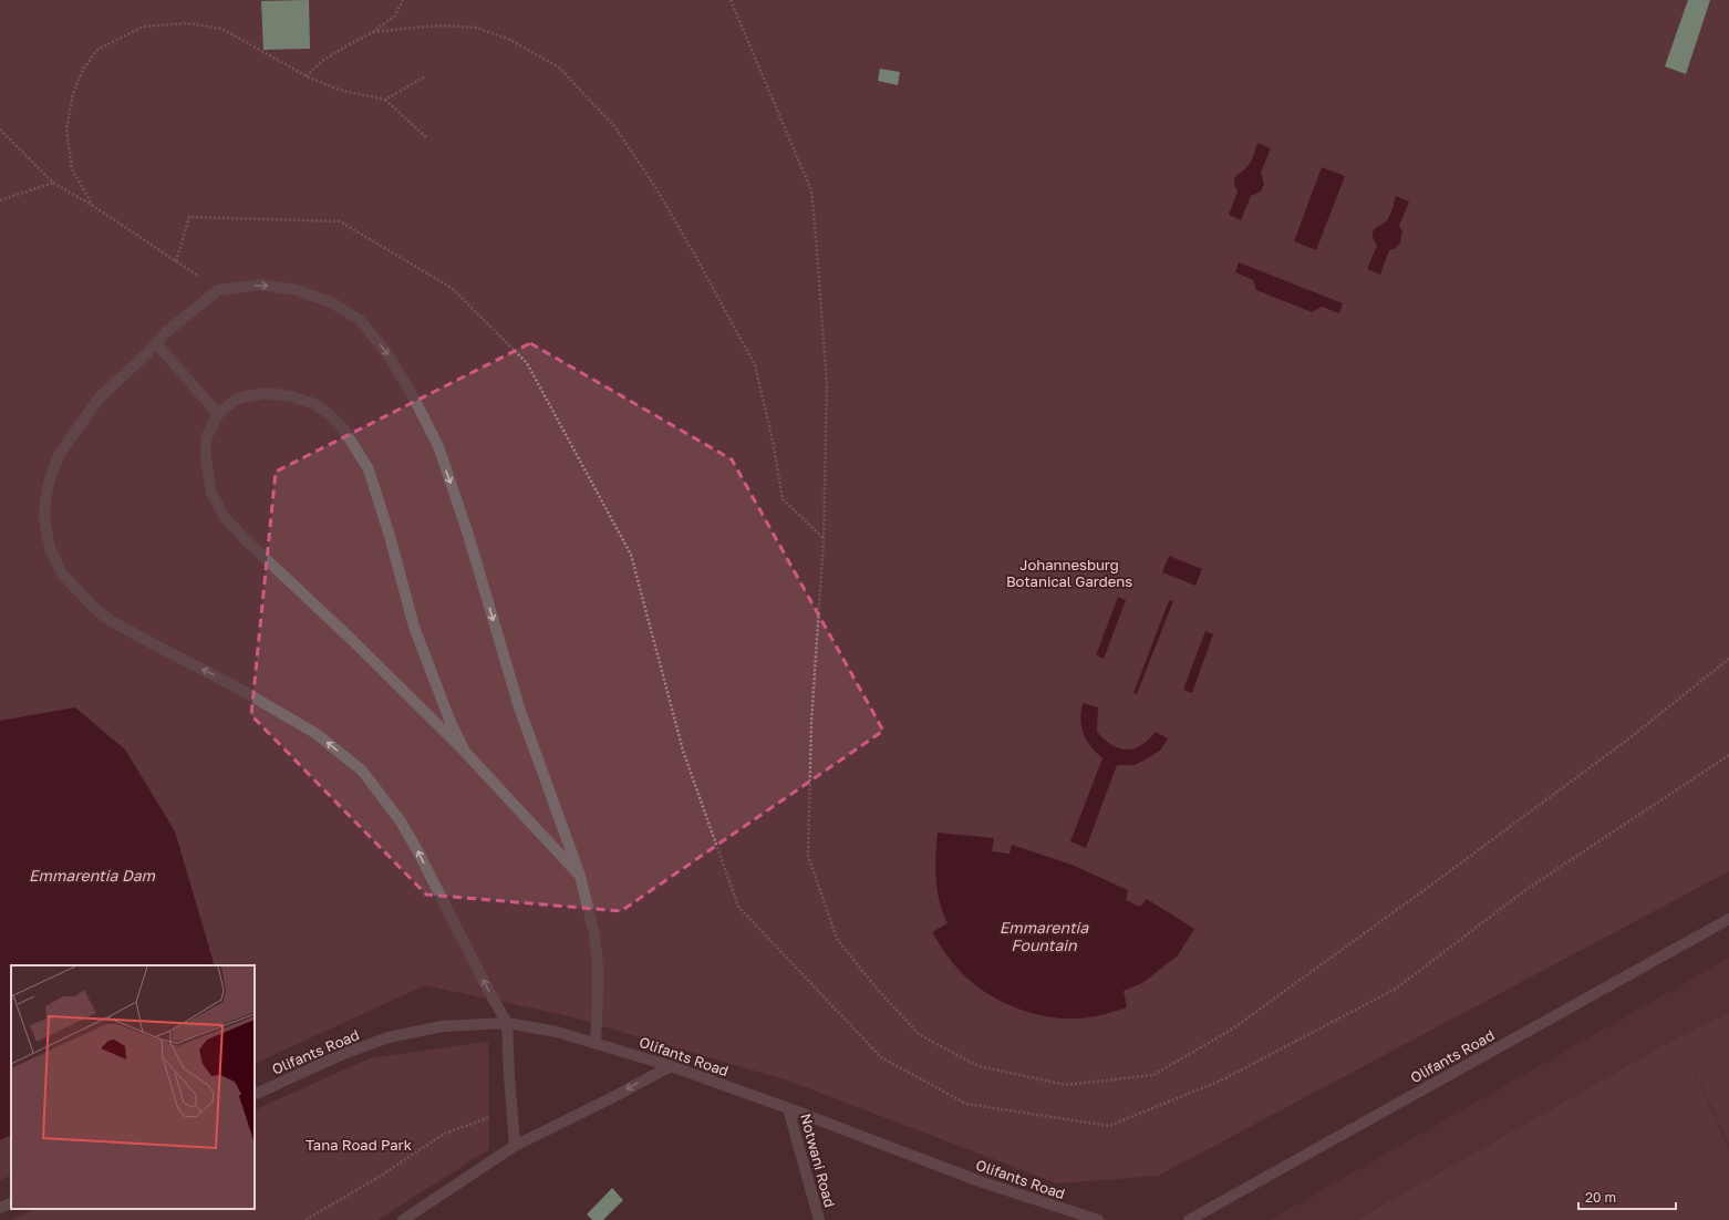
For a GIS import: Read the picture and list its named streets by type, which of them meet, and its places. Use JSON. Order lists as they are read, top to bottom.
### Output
{
  "streets": {
    "street": ["Olifants Road", "Notwani Road"]
  },
  "crossings": [
    ["Olifants Road", "Notwani Road"]
  ],
  "water": ["Emmarentia Dam", "Emmarentia Fountain"],
  "parks": ["Johannesburg Botanical Gardens", "Tana Road Park"],
  "scale_bar": "20 m"
}
